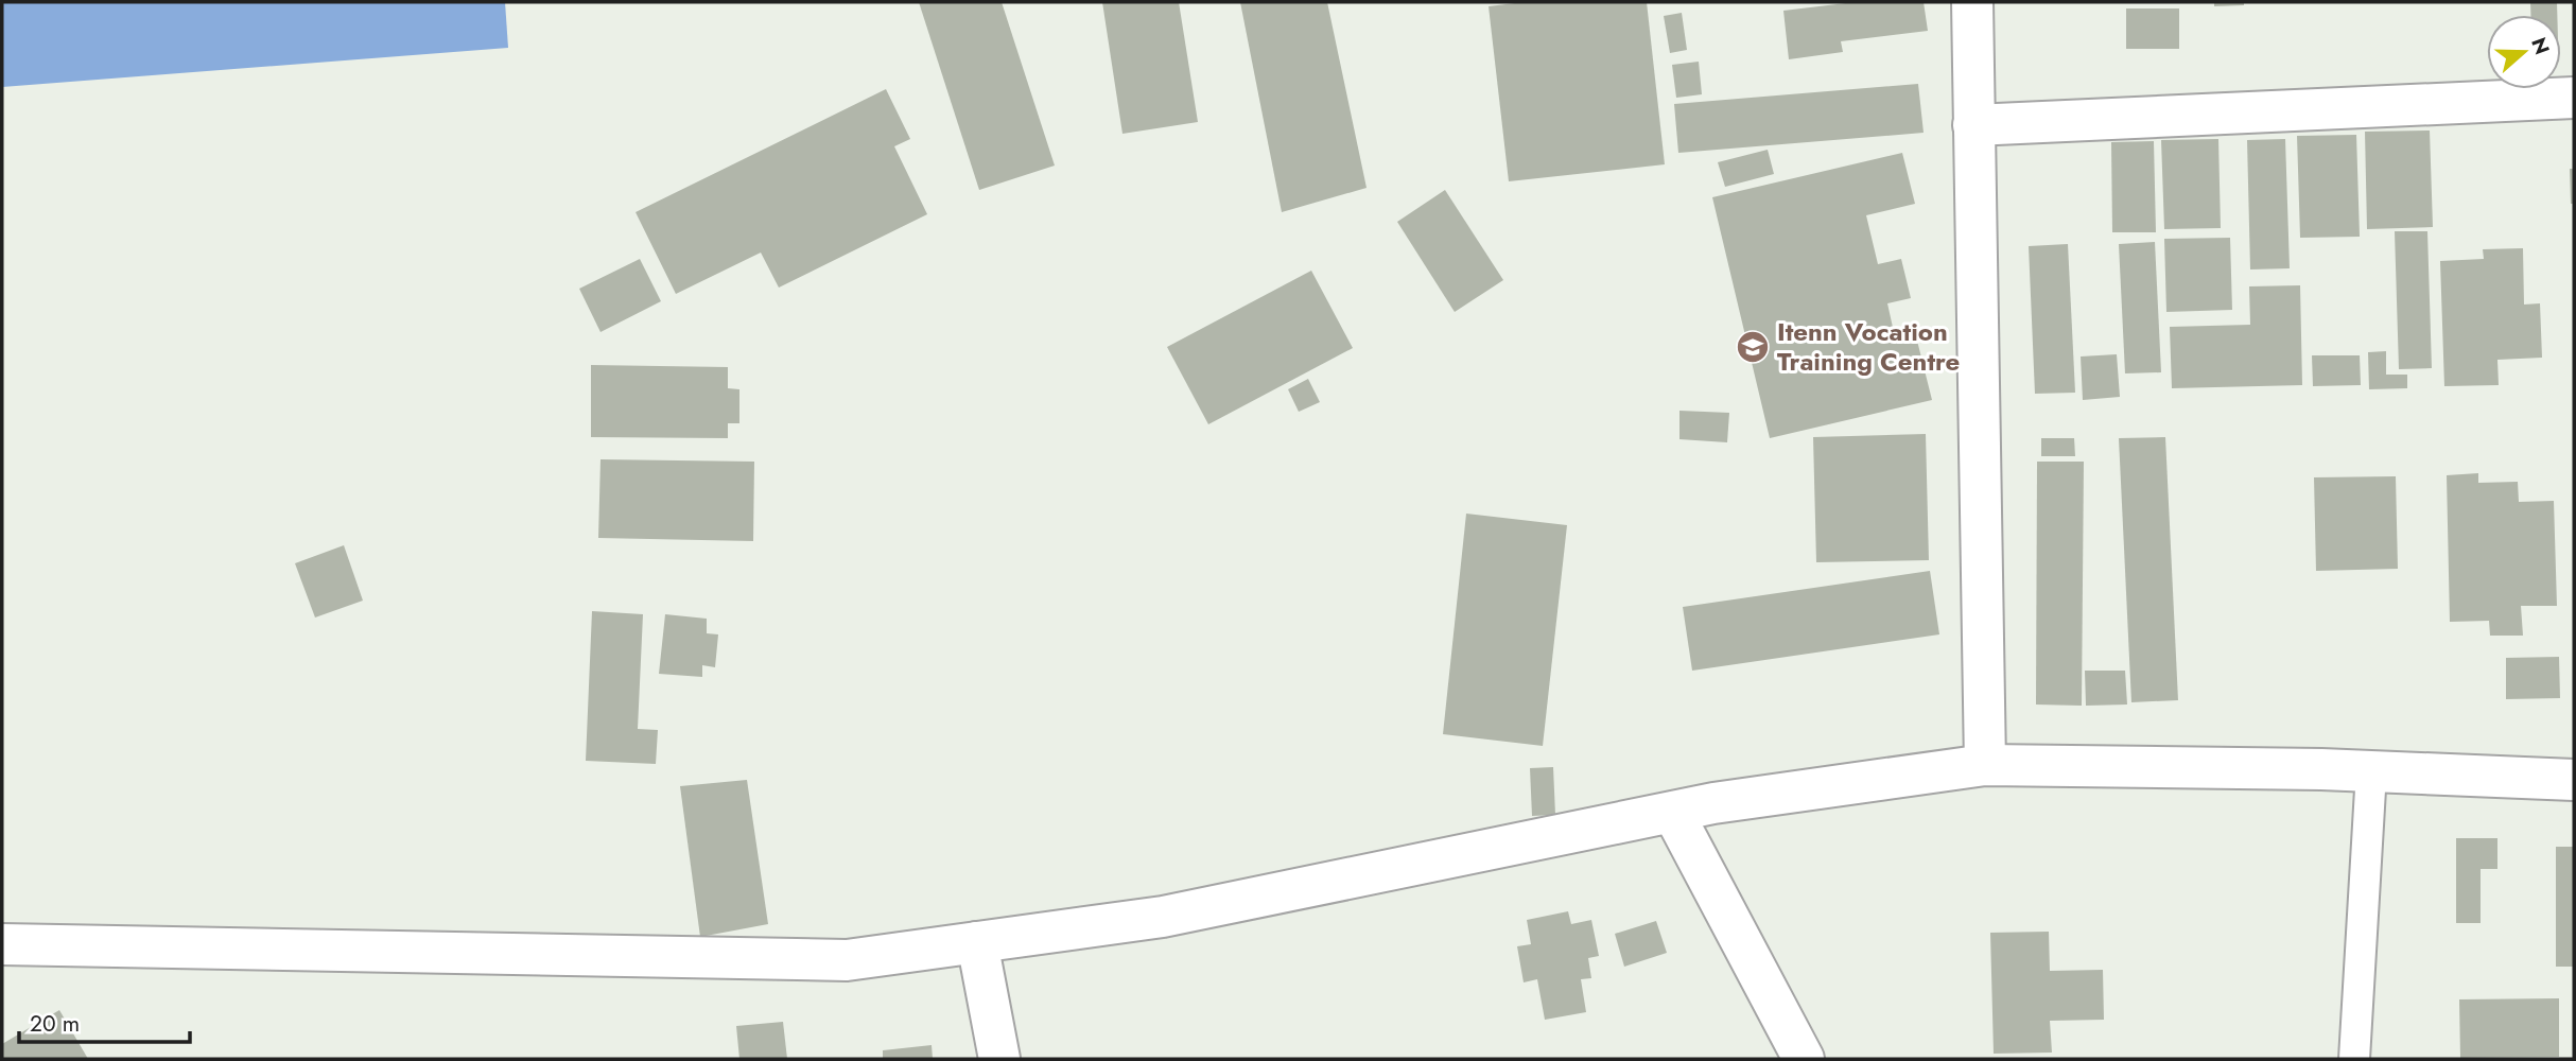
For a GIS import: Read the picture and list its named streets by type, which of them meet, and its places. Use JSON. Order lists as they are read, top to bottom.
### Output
{
  "places": {
    "school or university": ["Itenn Vocation Training Centre"]
  },
  "scale_bar": "20 m",
  "north": "right"
}
